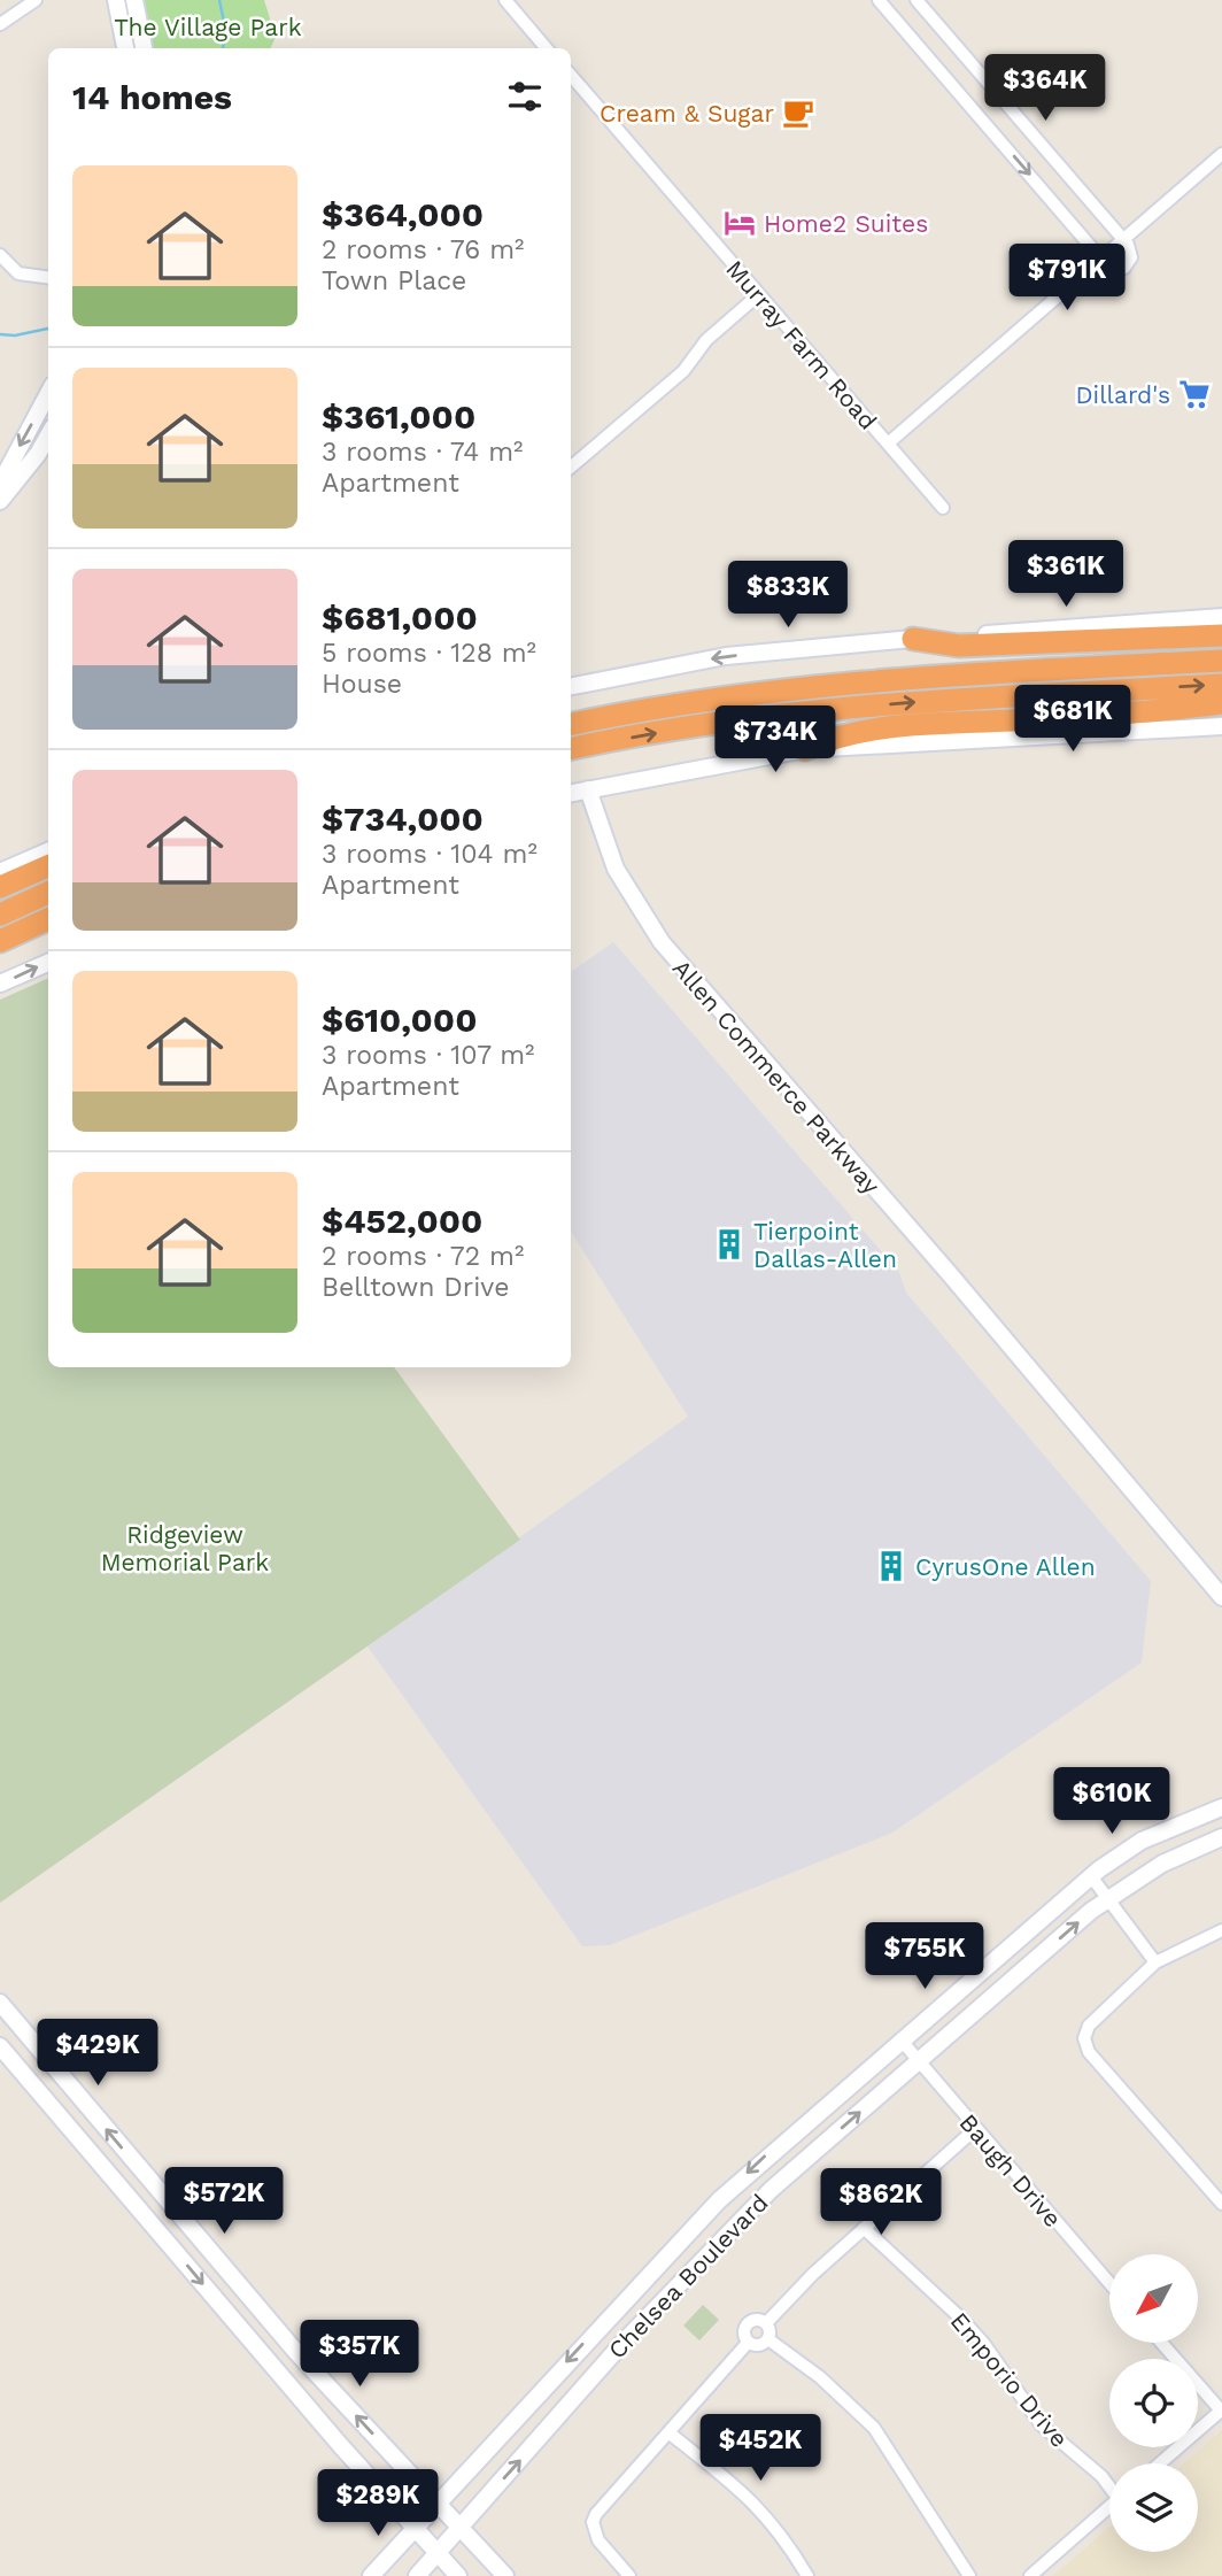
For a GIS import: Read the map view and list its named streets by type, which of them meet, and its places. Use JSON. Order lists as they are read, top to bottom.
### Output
{
  "streets": {
    "main road": ["Allen Commerce Parkway", "Chelsea Boulevard"],
    "street": ["Murray Farm Road", "Baugh Drive", "Emporio Drive"]
  },
  "crossings": [
    ["Baugh Drive", "Chelsea Boulevard"]
  ],
  "parks": ["The Village Park", "Ridgeview Memorial Park"],
  "places": {
    "cafe": ["Cream & Sugar"],
    "hotel": ["Home2 Suites"],
    "supermarket": ["Dillard's"],
    "building": ["Tierpoint Dallas-Allen", "CyrusOne Allen"]
  },
  "north": "bottom left",
  "page": {
    "heading": "14 homes",
    "price": [
      "$364K",
      "$791K",
      "$361K",
      "$833K",
      "$681K",
      "$734K",
      "$610K",
      "$755K",
      "$429K",
      "$572K",
      "$862K",
      "$357K",
      "$452K",
      "$289K"
    ],
    "list": [
      {
        "name": "$364,000",
        "note": "2 rooms · 76 m² · Town Place"
      },
      {
        "name": "$361,000",
        "note": "3 rooms · 74 m² · Apartment"
      },
      {
        "name": "$681,000",
        "note": "5 rooms · 128 m² · House"
      },
      {
        "name": "$734,000",
        "note": "3 rooms · 104 m² · Apartment"
      },
      {
        "name": "$610,000",
        "note": "3 rooms · 107 m² · Apartment"
      },
      {
        "name": "$452,000",
        "note": "2 rooms · 72 m² · Belltown Drive"
      }
    ]
  }
}
